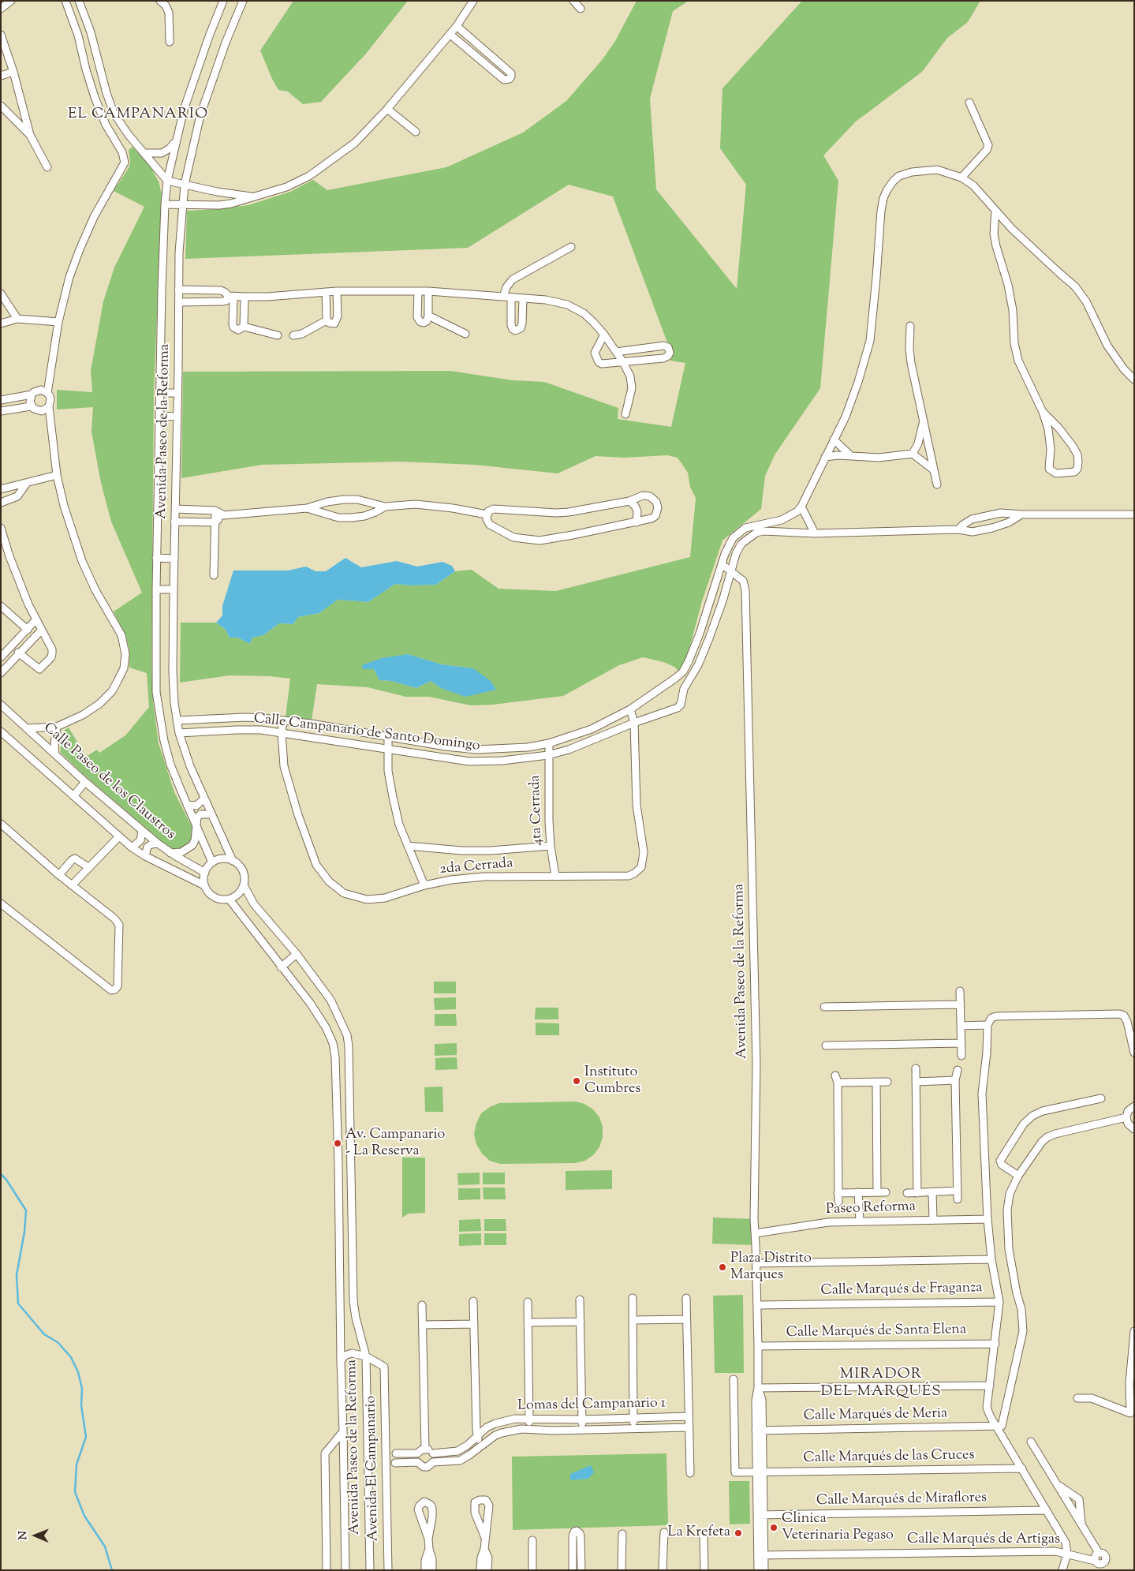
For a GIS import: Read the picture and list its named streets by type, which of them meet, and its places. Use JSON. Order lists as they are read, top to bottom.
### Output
{
  "streets": {
    "street": [
      "Avenida Paseo de la Reforma",
      "Calle Campanario de Santo Domingo",
      "Calle Paseo de los Claustros",
      "4ta Cerrada",
      "2da Cerrada",
      "Paseo Reforma",
      "Calle Marqués de Fraganza",
      "Calle Marqués de Santa Elena",
      "Lomas del Campanario 1",
      "Calle Marqués de Meria",
      "Calle Marqués de las Cruces",
      "Avenida El Campanario",
      "Calle Marqués de Miraflores",
      "Calle Marqués de Artigas"
    ]
  },
  "crossings": [
    ["Avenida Paseo de la Reforma", "Calle Campanario de Santo Domingo"],
    ["Avenida Paseo de la Reforma", "Calle Paseo de los Claustros"],
    ["Avenida Paseo de la Reforma", "Paseo Reforma"],
    ["Avenida Paseo de la Reforma", "Calle Marqués de Fraganza"],
    ["Avenida Paseo de la Reforma", "Calle Marqués de Santa Elena"],
    ["Avenida Paseo de la Reforma", "Calle Marqués de Meria"],
    ["Avenida Paseo de la Reforma", "Calle Marqués de las Cruces"],
    ["Avenida Paseo de la Reforma", "Avenida El Campanario"],
    ["Avenida Paseo de la Reforma", "Calle Marqués de Miraflores"],
    ["Avenida Paseo de la Reforma", "Calle Marqués de Artigas"],
    ["Calle Campanario de Santo Domingo", "4ta Cerrada"],
    ["Calle Campanario de Santo Domingo", "2da Cerrada"],
    ["4ta Cerrada", "2da Cerrada"]
  ],
  "districts": ["EL CAMPANARIO", "MIRADOR DEL MARQUÉS"],
  "places": [
    "Instituto Cumbres",
    "Av. Campanario - La Reserva",
    "Plaza Distrito Marques",
    "Clinica Veterinaria Pegaso",
    "La Krefeta"
  ],
  "north": "left"
}
